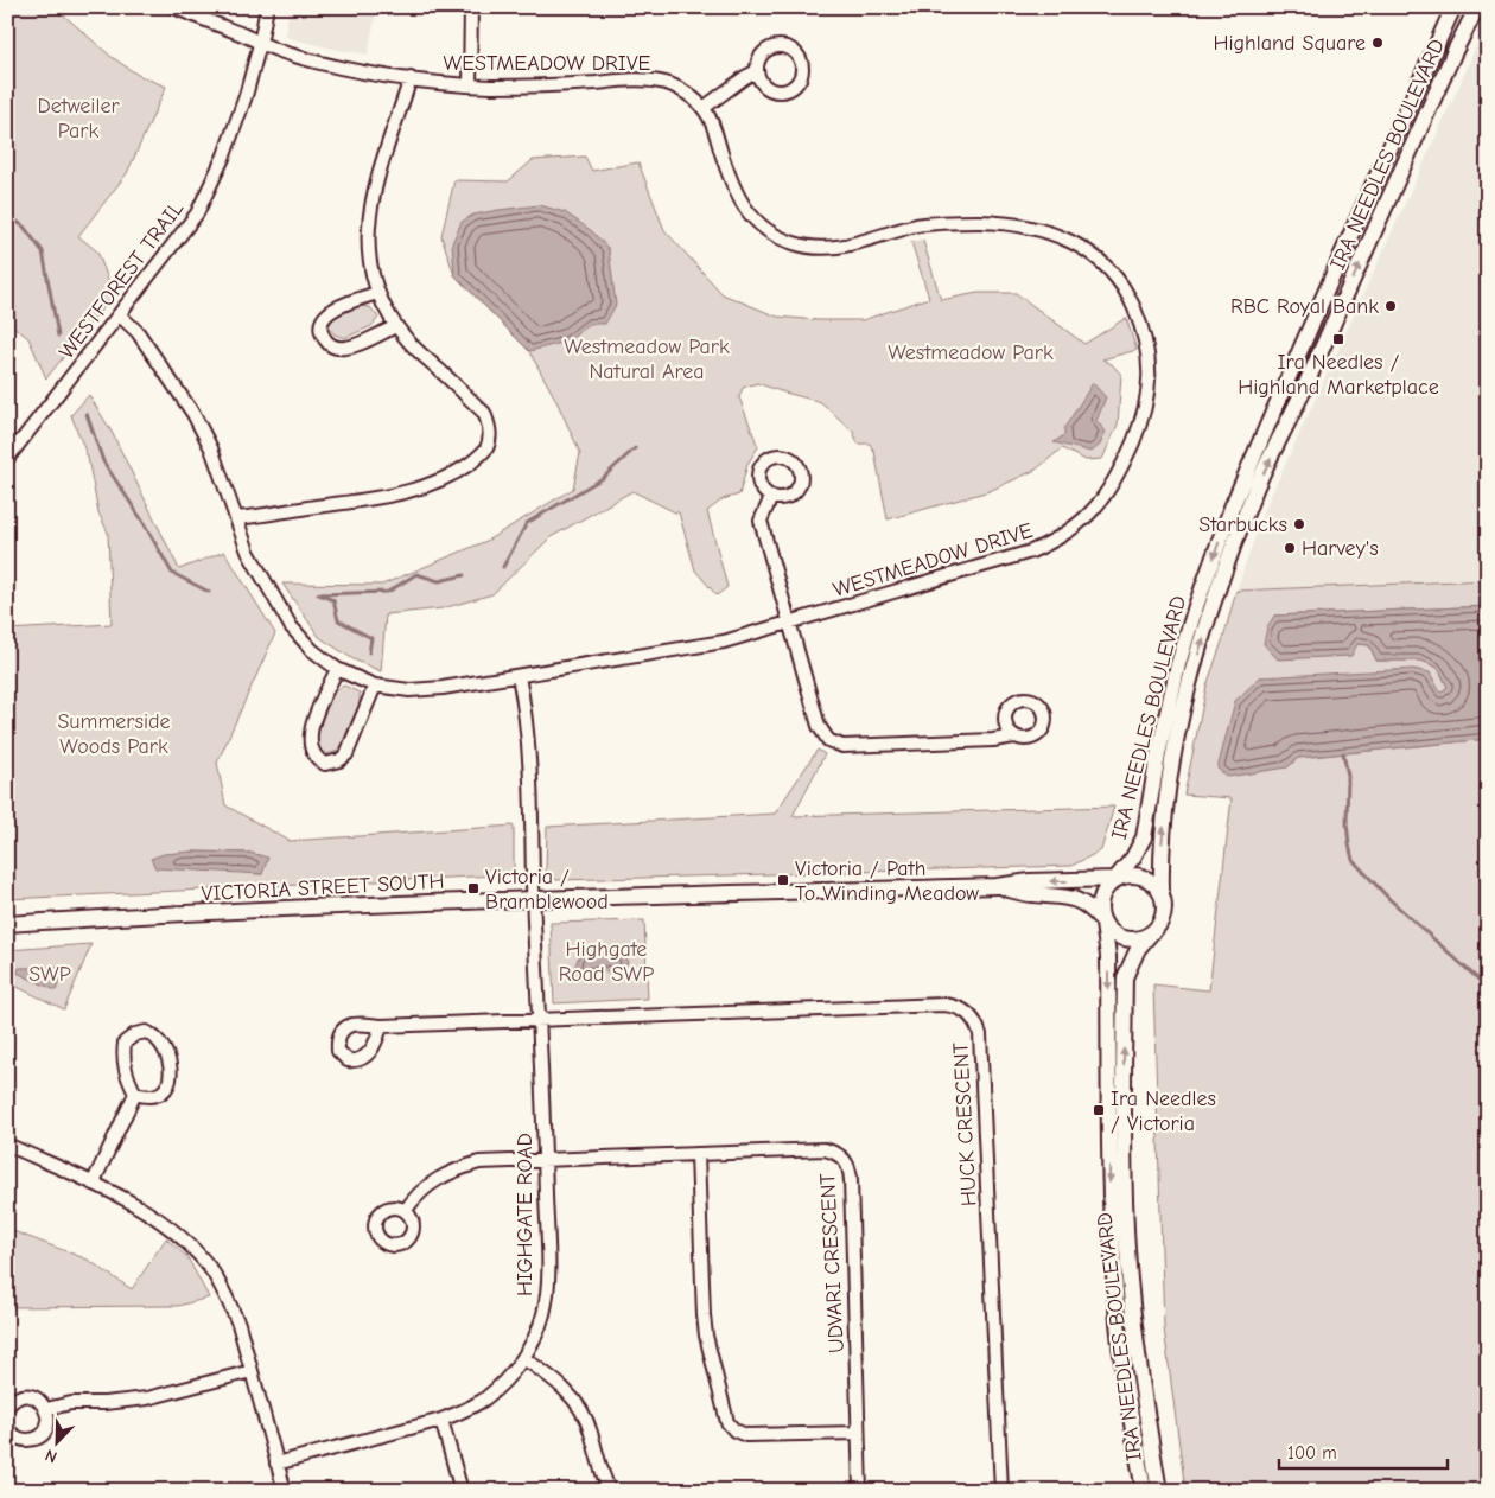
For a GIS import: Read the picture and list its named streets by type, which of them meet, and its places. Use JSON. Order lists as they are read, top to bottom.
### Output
{
  "streets": {
    "main road": ["IRA NEEDLES BOULEVARD", "VICTORIA STREET SOUTH"],
    "street": [
      "WESTMEADOW DRIVE",
      "WESTFOREST TRAIL",
      "HUCK CRESCENT",
      "HIGHGATE ROAD",
      "UDVARI CRESCENT"
    ]
  },
  "crossings": [
    ["WESTMEADOW DRIVE", "WESTFOREST TRAIL"],
    ["WESTMEADOW DRIVE", "HIGHGATE ROAD"],
    ["IRA NEEDLES BOULEVARD", "VICTORIA STREET SOUTH"],
    ["VICTORIA STREET SOUTH", "HIGHGATE ROAD"],
    ["HUCK CRESCENT", "HIGHGATE ROAD"],
    ["HIGHGATE ROAD", "UDVARI CRESCENT"]
  ],
  "parks": [
    "Detweiler Park",
    "Westmeadow Park Natural Area",
    "Westmeadow Park",
    "Summerside Woods Park",
    "Highgate Road SWP",
    "SWP"
  ],
  "places": {
    "other": [
      "Highland Square",
      "RBC Royal Bank",
      "Starbucks",
      "Harvey's"
    ],
    "transit": [
      "Ira Needles / Highland Marketplace",
      "Victoria / Path To Winding Meadow",
      "Victoria / Bramblewood",
      "Ira Needles / Victoria"
    ]
  },
  "scale_bar": "100 m",
  "north": "bottom left"
}
